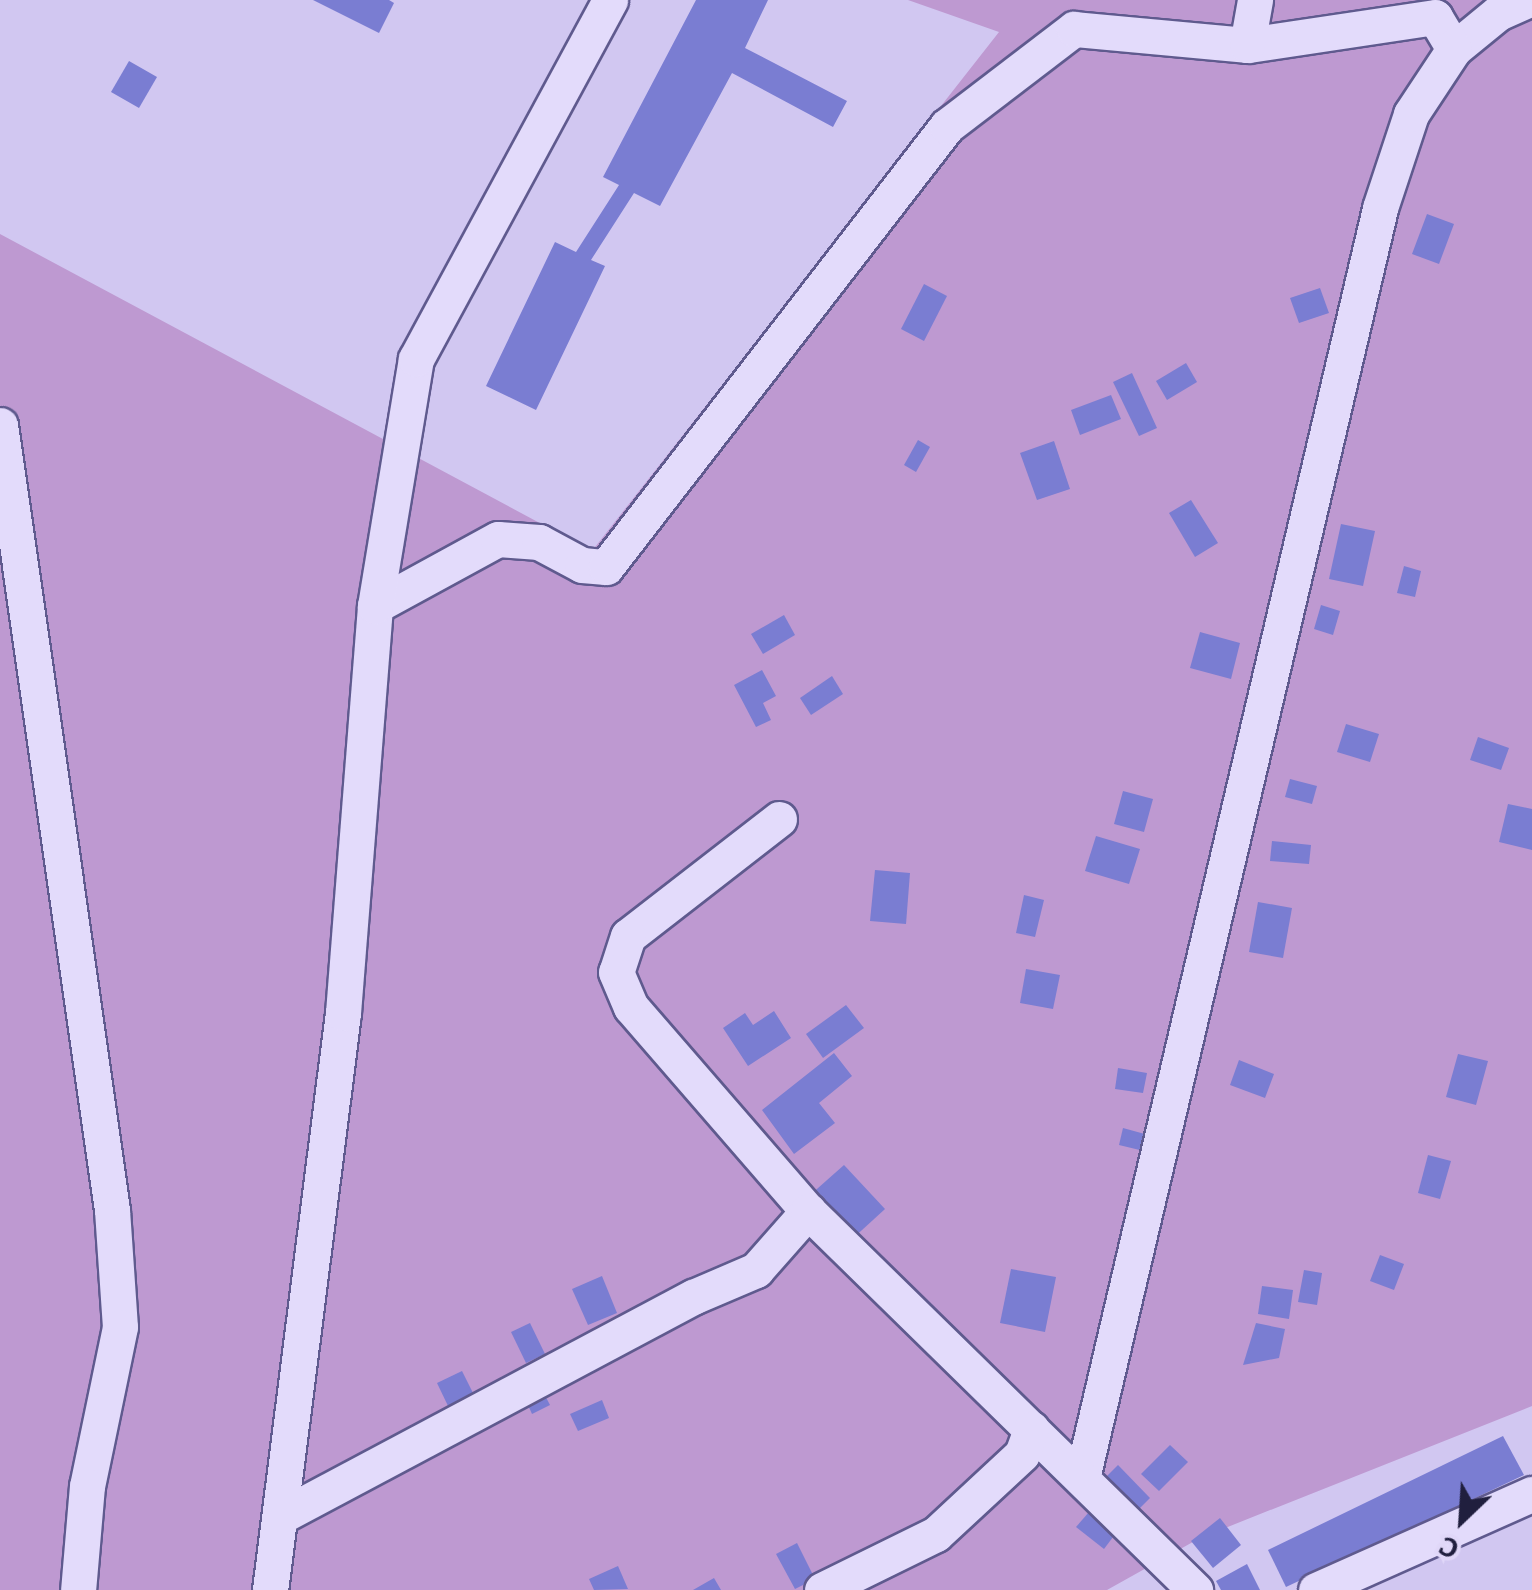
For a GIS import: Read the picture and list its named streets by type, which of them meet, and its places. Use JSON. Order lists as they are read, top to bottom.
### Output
{
  "north": "bottom left"
}
